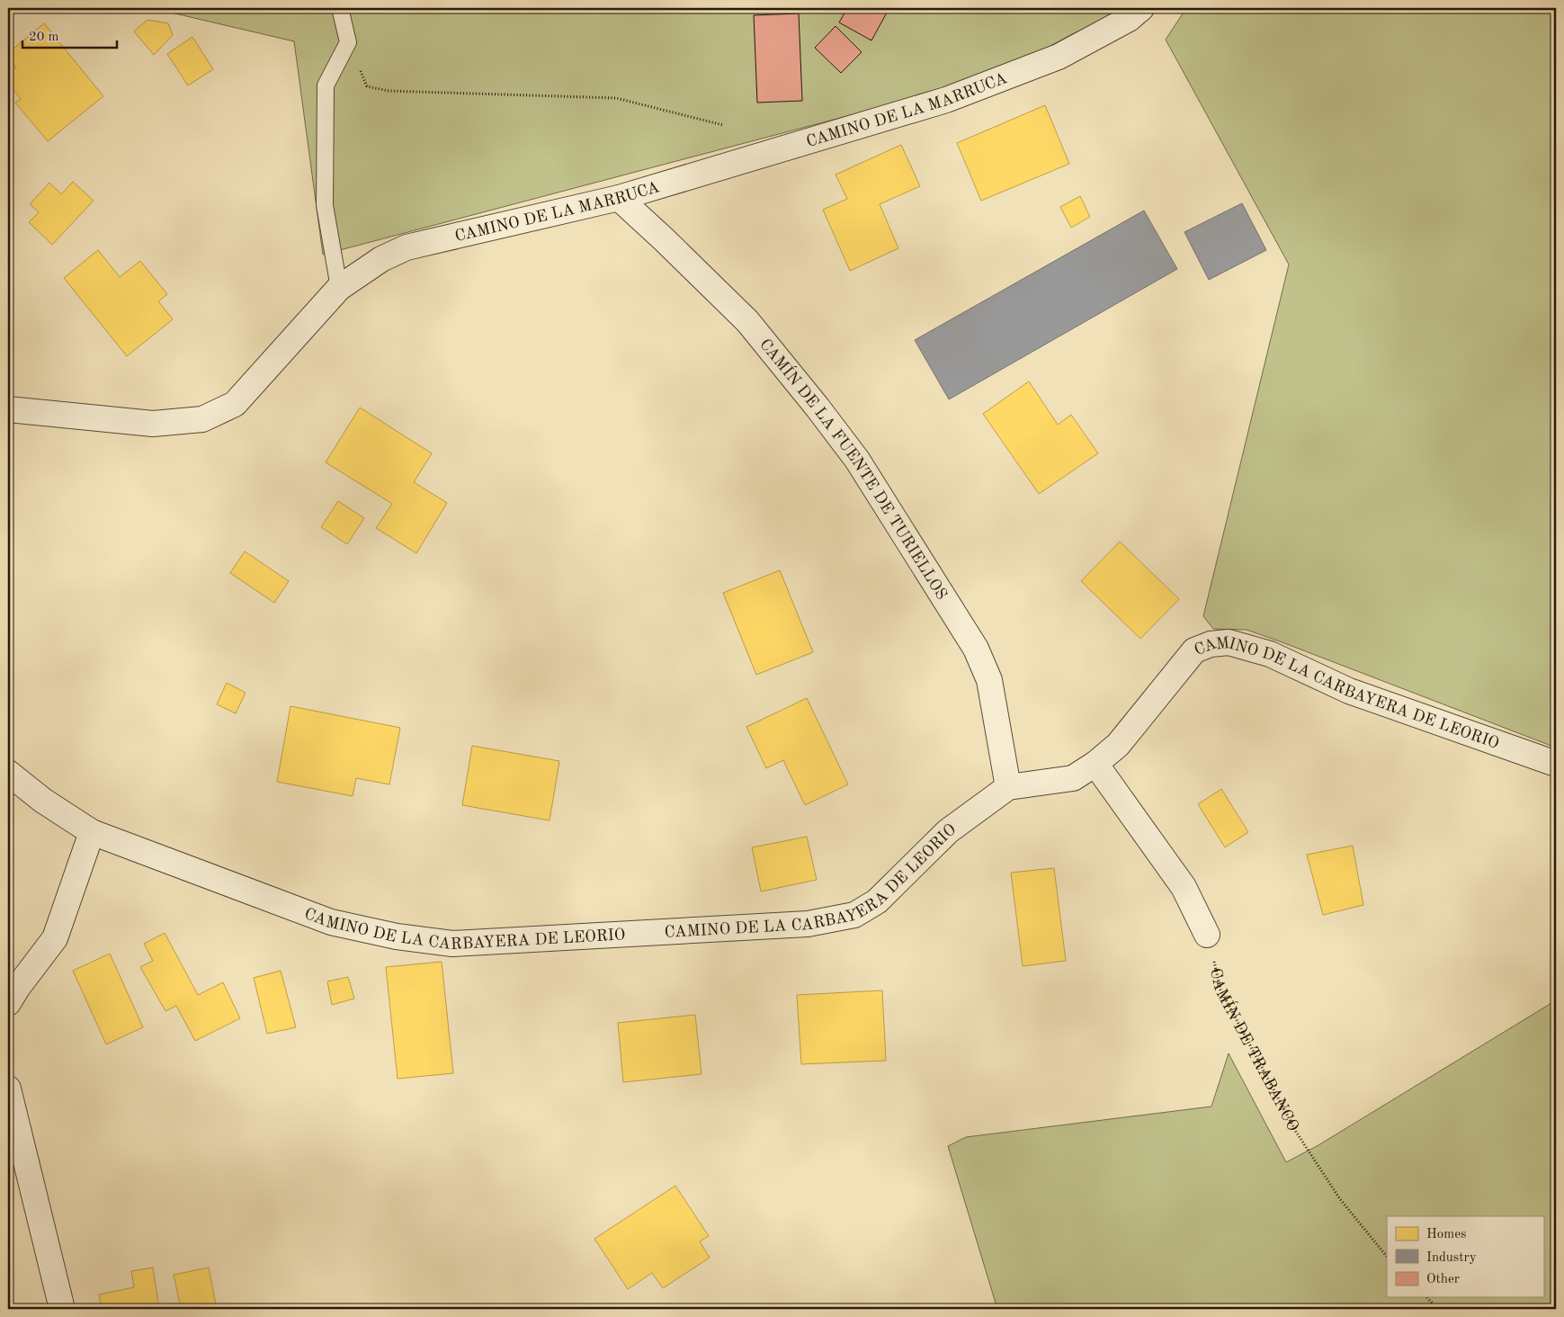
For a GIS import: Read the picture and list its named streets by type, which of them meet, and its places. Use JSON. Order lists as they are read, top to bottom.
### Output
{
  "streets": {
    "street": ["CAMINO DE LA MARRUCA", "CAMÍN DE LA FUENTE DE TURIELLOS", "CAMINO DE LA CARBAYERA DE LEORIO"],
    "path": ["CAMÍN DE TRABANCO"]
  },
  "crossings": [
    ["CAMINO DE LA MARRUCA", "CAMÍN DE LA FUENTE DE TURIELLOS"],
    ["CAMÍN DE LA FUENTE DE TURIELLOS", "CAMINO DE LA CARBAYERA DE LEORIO"]
  ],
  "legend": ["Homes", "Industry", "Other"],
  "scale_bar": "20 m"
}
